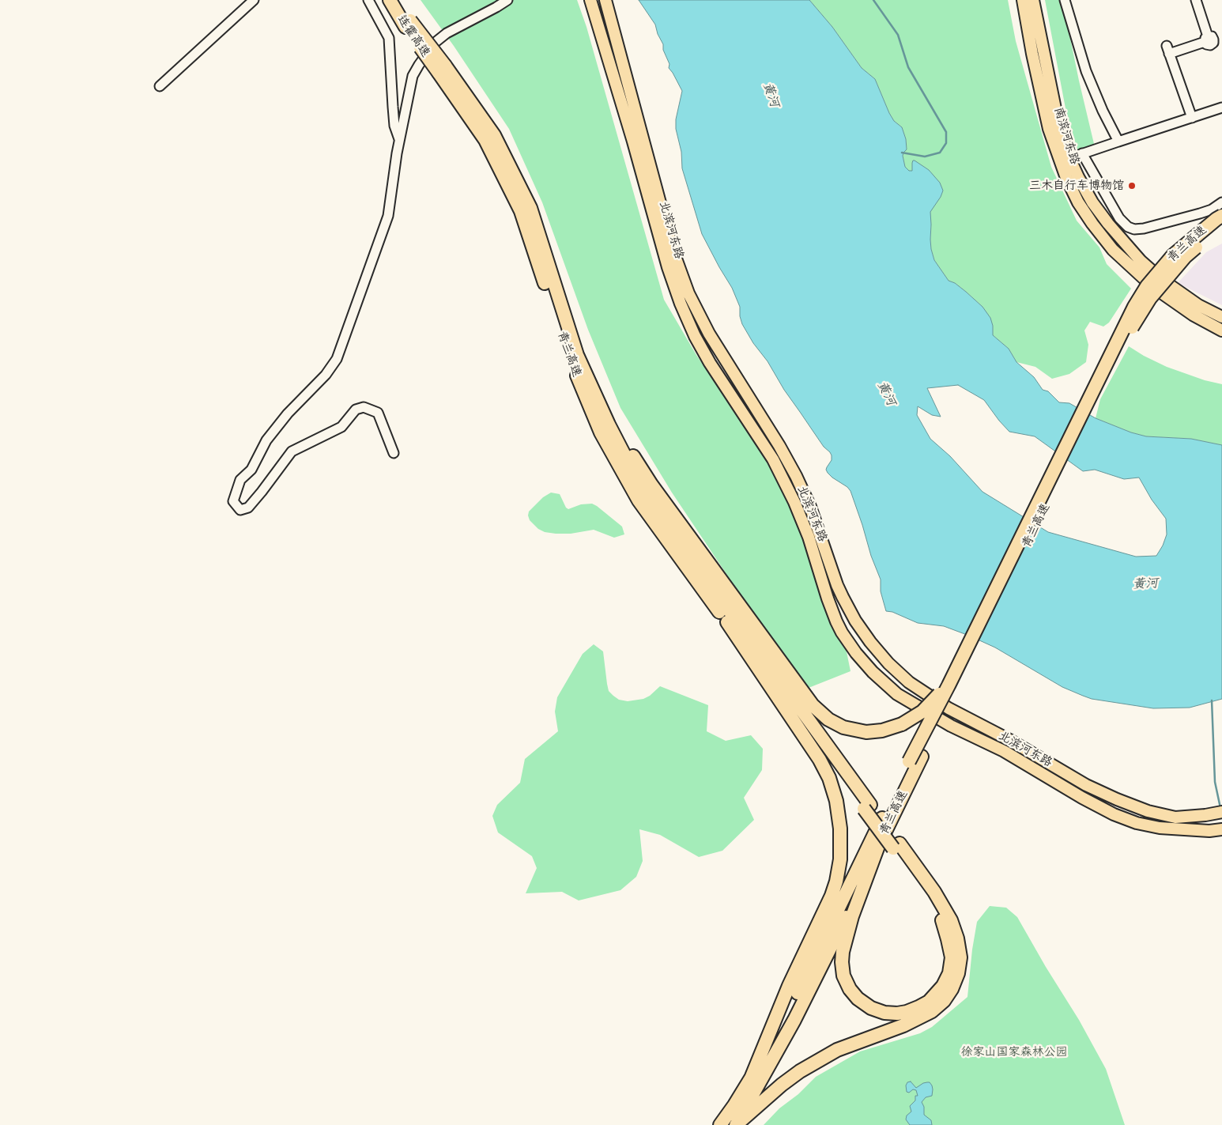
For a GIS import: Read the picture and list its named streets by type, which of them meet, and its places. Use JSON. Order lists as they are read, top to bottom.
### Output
{
  "streets": {
    "highway": ["连霍高速", "青兰高速"],
    "main road": ["南滨河东路", "北滨河东路"]
  },
  "crossings": [
    ["连霍高速", "青兰高速"]
  ],
  "water": ["黄河"],
  "parks": ["徐家山国家森林公园"],
  "places": ["三木自行车博物馆"]
}
